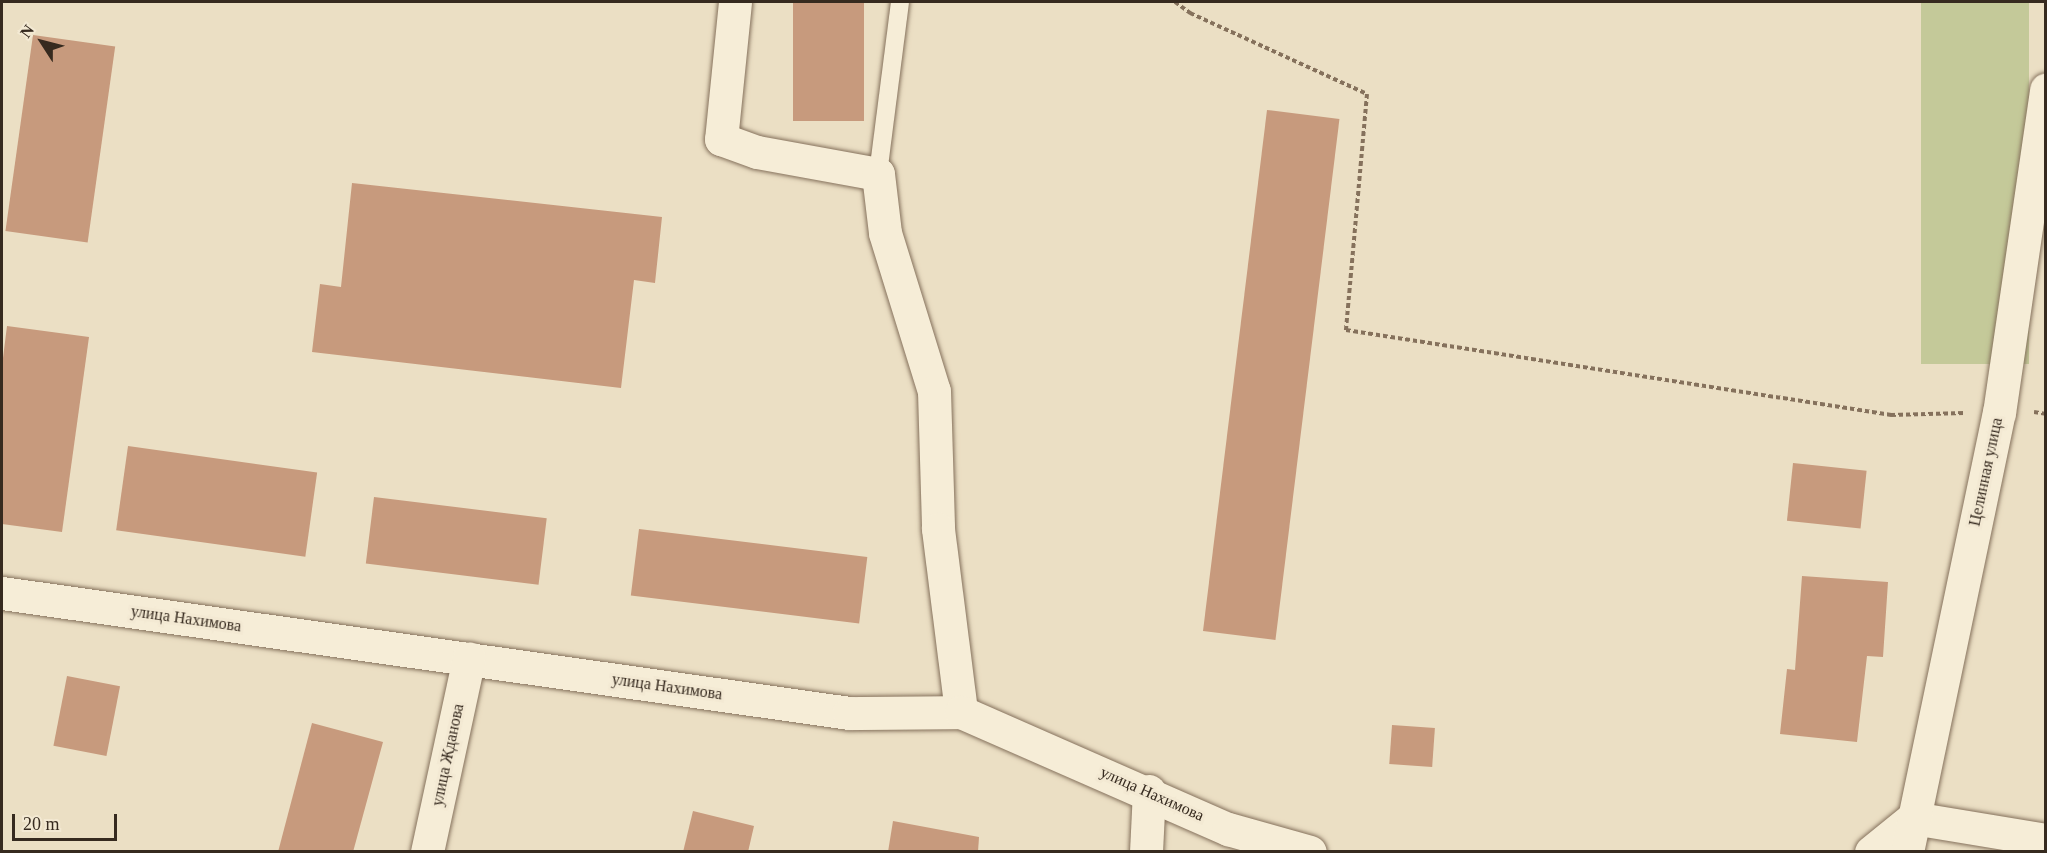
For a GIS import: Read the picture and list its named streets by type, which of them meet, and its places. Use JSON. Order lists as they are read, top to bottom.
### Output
{
  "streets": {
    "street": ["Целинная улица", "улица Нахимова", "улица Жданова"]
  },
  "crossings": [
    ["улица Нахимова", "улица Жданова"]
  ],
  "scale_bar": "20 m",
  "north": "top left"
}
